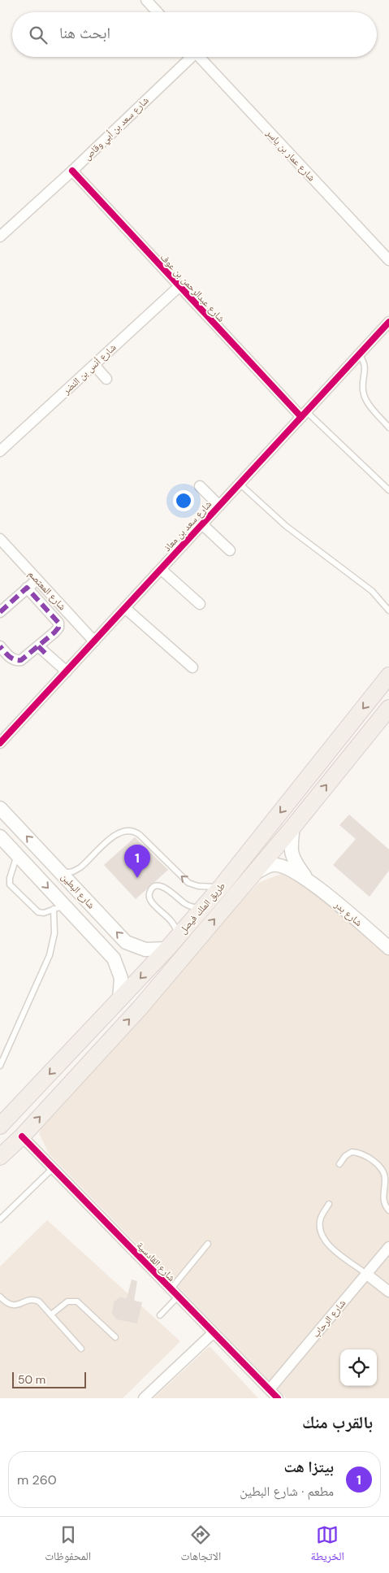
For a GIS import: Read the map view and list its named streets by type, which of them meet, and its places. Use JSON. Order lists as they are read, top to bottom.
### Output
{
  "streets": {
    "main road": ["طريق الملك فيصل"],
    "street": [
      "شارع سعد بن أبي وقاص",
      "شارع عمار بن ياسر",
      "شارع عبدالرحمن بن عوف",
      "شارع أنس بن النضر",
      "شارع سعد بن معاذ",
      "شارع المعتصم",
      "شارع البطين",
      "شارع بدر",
      "شارع القادسية",
      "شارع الرحاب"
    ]
  },
  "crossings": [
    ["شارع سعد بن أبي وقاص", "شارع عبدالرحمن بن عوف"],
    ["شارع عبدالرحمن بن عوف", "شارع أنس بن النضر"],
    ["شارع عبدالرحمن بن عوف", "شارع سعد بن معاذ"],
    ["شارع سعد بن معاذ", "شارع المعتصم"],
    ["شارع البطين", "طريق الملك فيصل"],
    ["طريق الملك فيصل", "شارع بدر"],
    ["طريق الملك فيصل", "شارع القادسية"],
    ["شارع القادسية", "شارع الرحاب"]
  ],
  "scale_bar": "50 m",
  "page": {
    "search": "ابحث هنا",
    "pins": "1",
    "scale": "50 m",
    "heading": "بالقرب منك",
    "list": [
      {
        "mark": "1",
        "name": "بيتزا هت",
        "note": "مطعم · شارع البطين",
        "value": "260 m"
      }
    ],
    "nav": ["الخريطة", "الاتجاهات", "المحفوظات"]
  }
}
